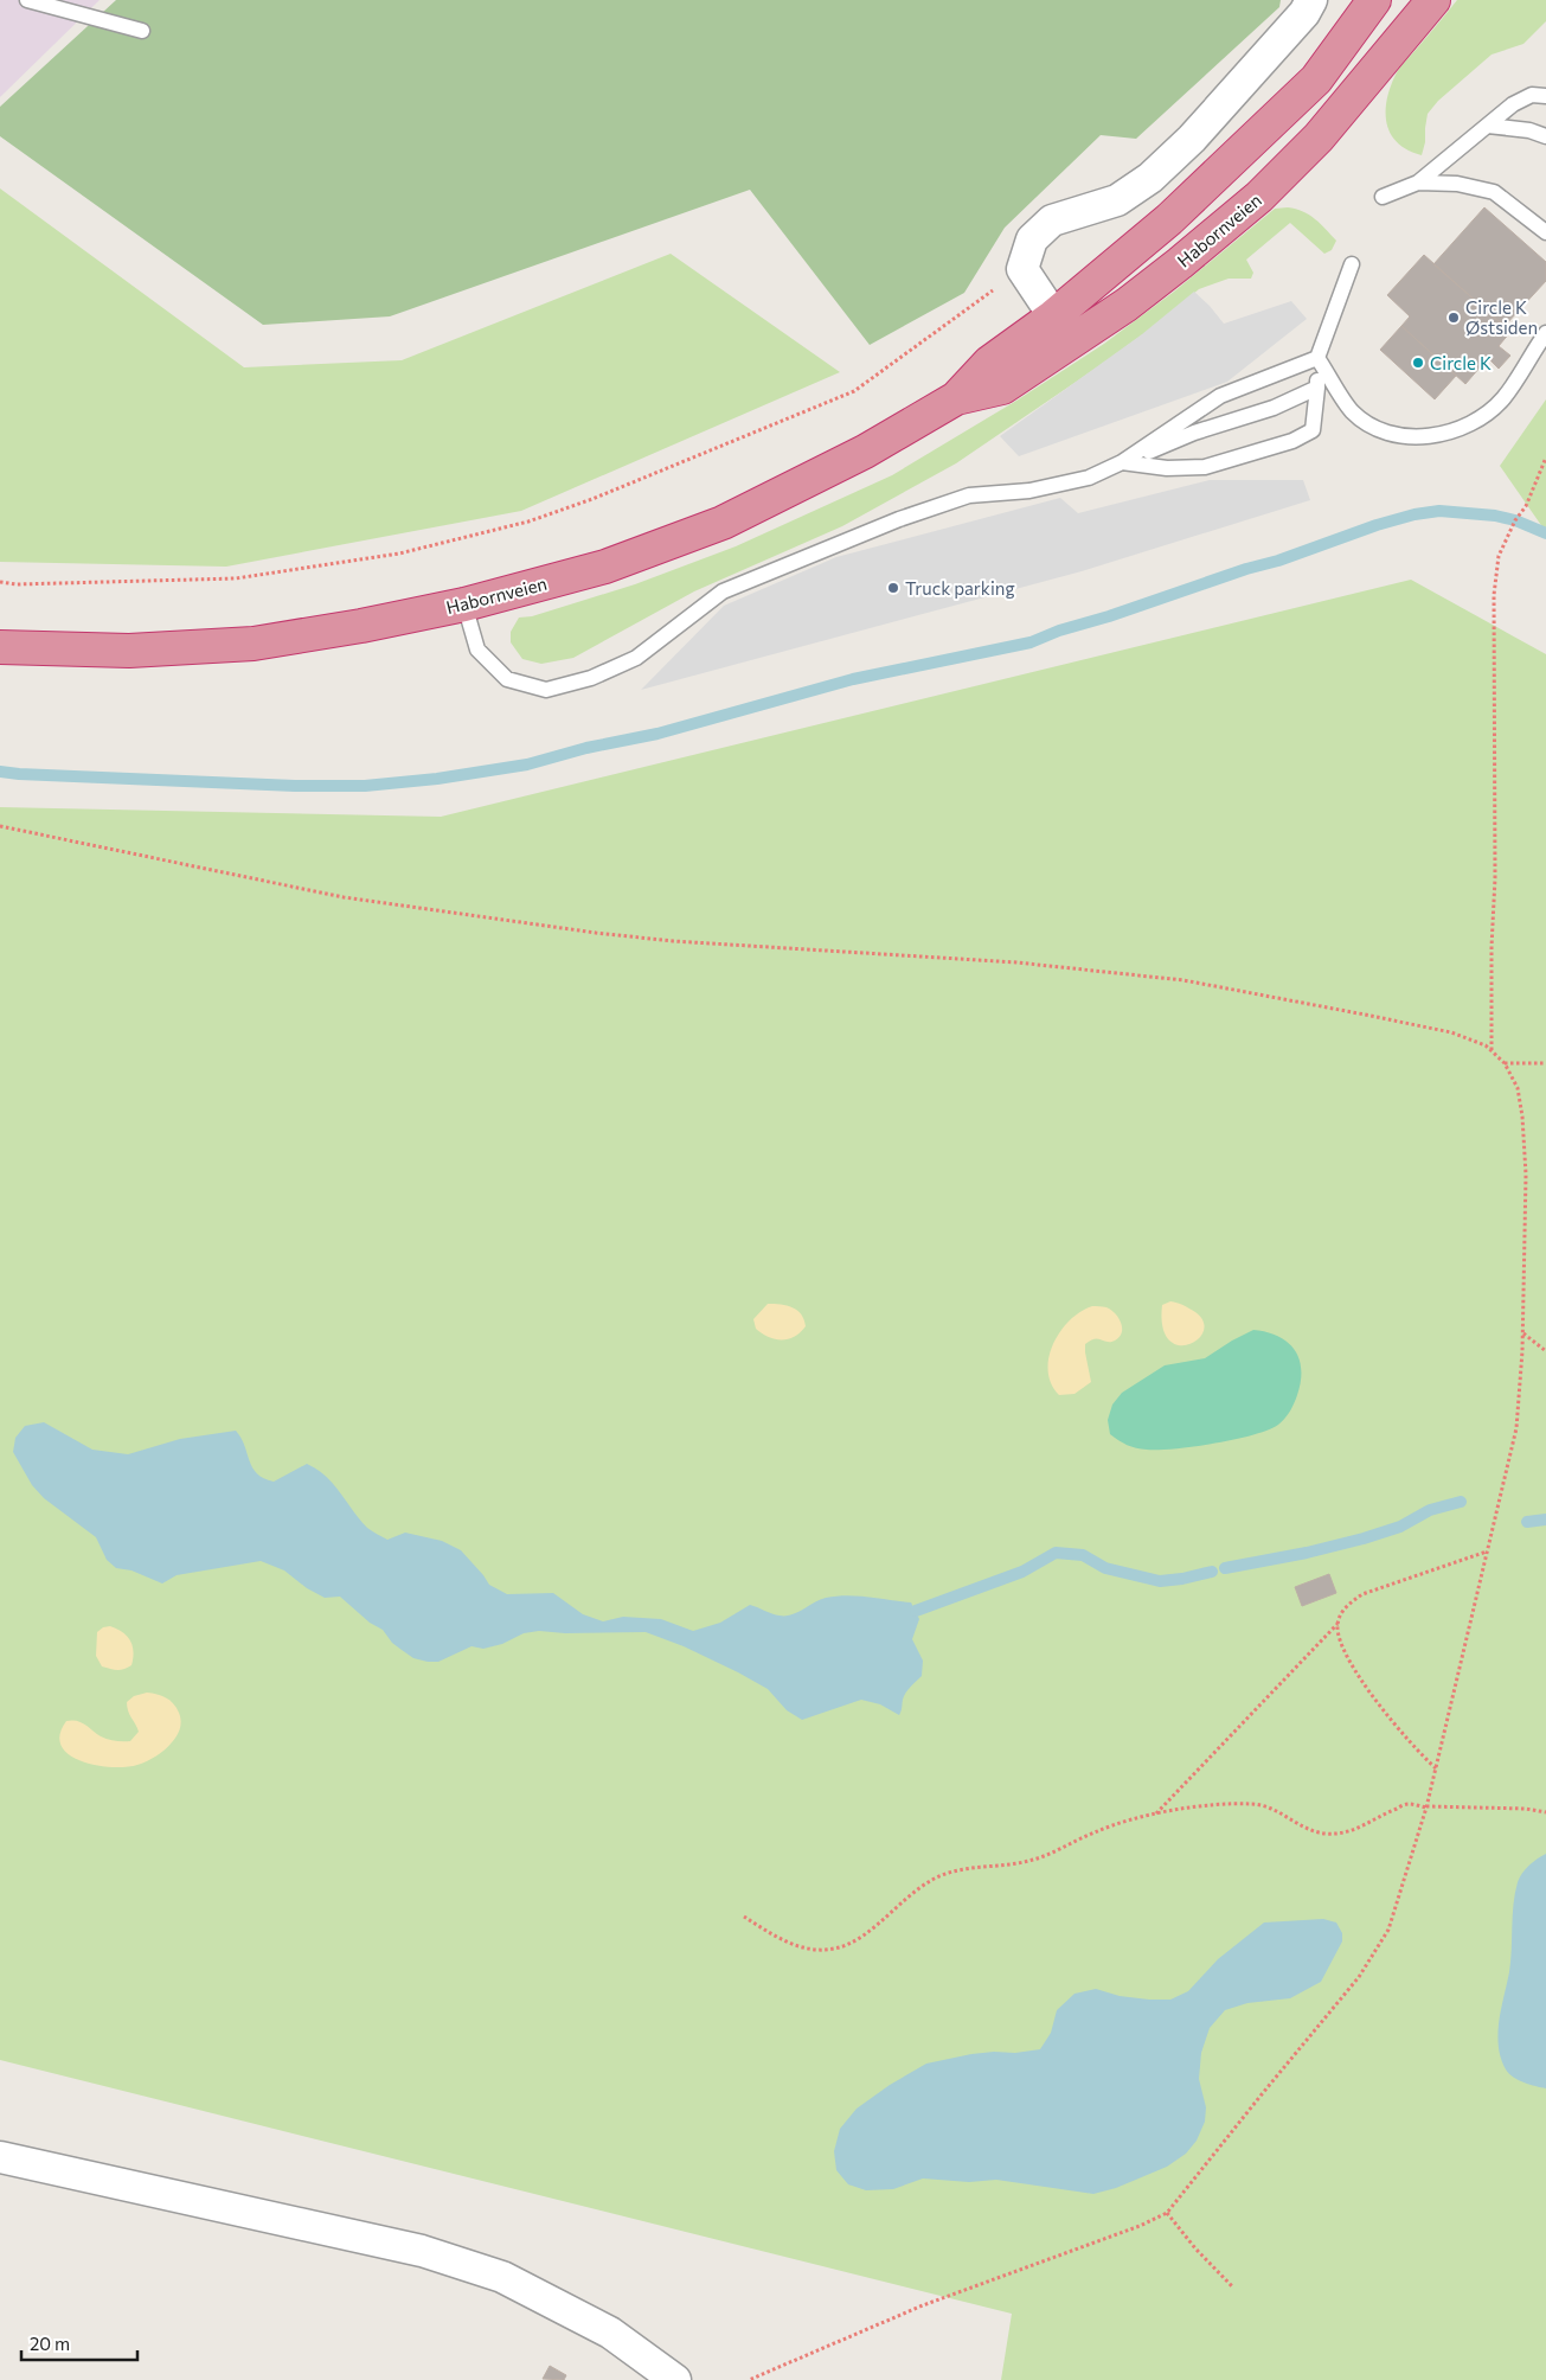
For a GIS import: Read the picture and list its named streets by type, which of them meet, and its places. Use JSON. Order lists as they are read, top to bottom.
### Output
{
  "streets": {
    "highway": ["Habornveien"]
  },
  "places": ["Circle K Østsiden", "Circle K", "Truck parking"],
  "scale_bar": "20 m"
}
